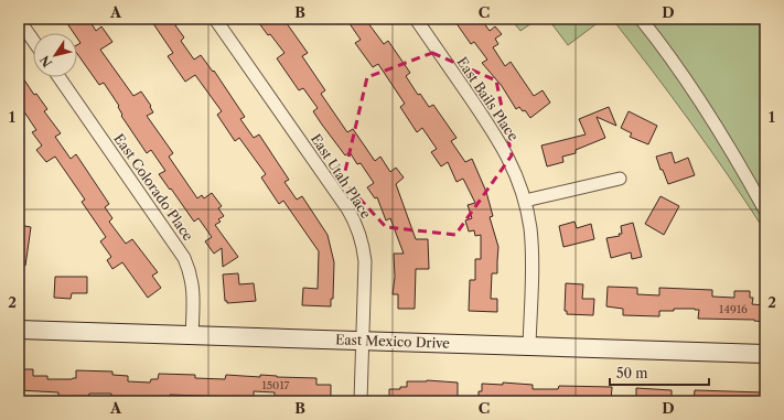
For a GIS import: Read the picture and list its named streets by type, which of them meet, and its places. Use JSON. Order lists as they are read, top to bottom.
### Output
{
  "streets": {
    "street": [
      "East Bails Place",
      "East Utah Place",
      "East Colorado Place",
      "East Mexico Drive"
    ]
  },
  "crossings": [
    ["East Bails Place", "East Mexico Drive"],
    ["East Utah Place", "East Mexico Drive"],
    ["East Colorado Place", "East Mexico Drive"]
  ],
  "house_numbers": ["14916", "15017"],
  "scale_bar": "50 m",
  "north": "bottom left",
  "grid": {
    "columns": [
      "A",
      "B",
      "C",
      "D"
    ],
    "rows": ["1", "2"]
  }
}
